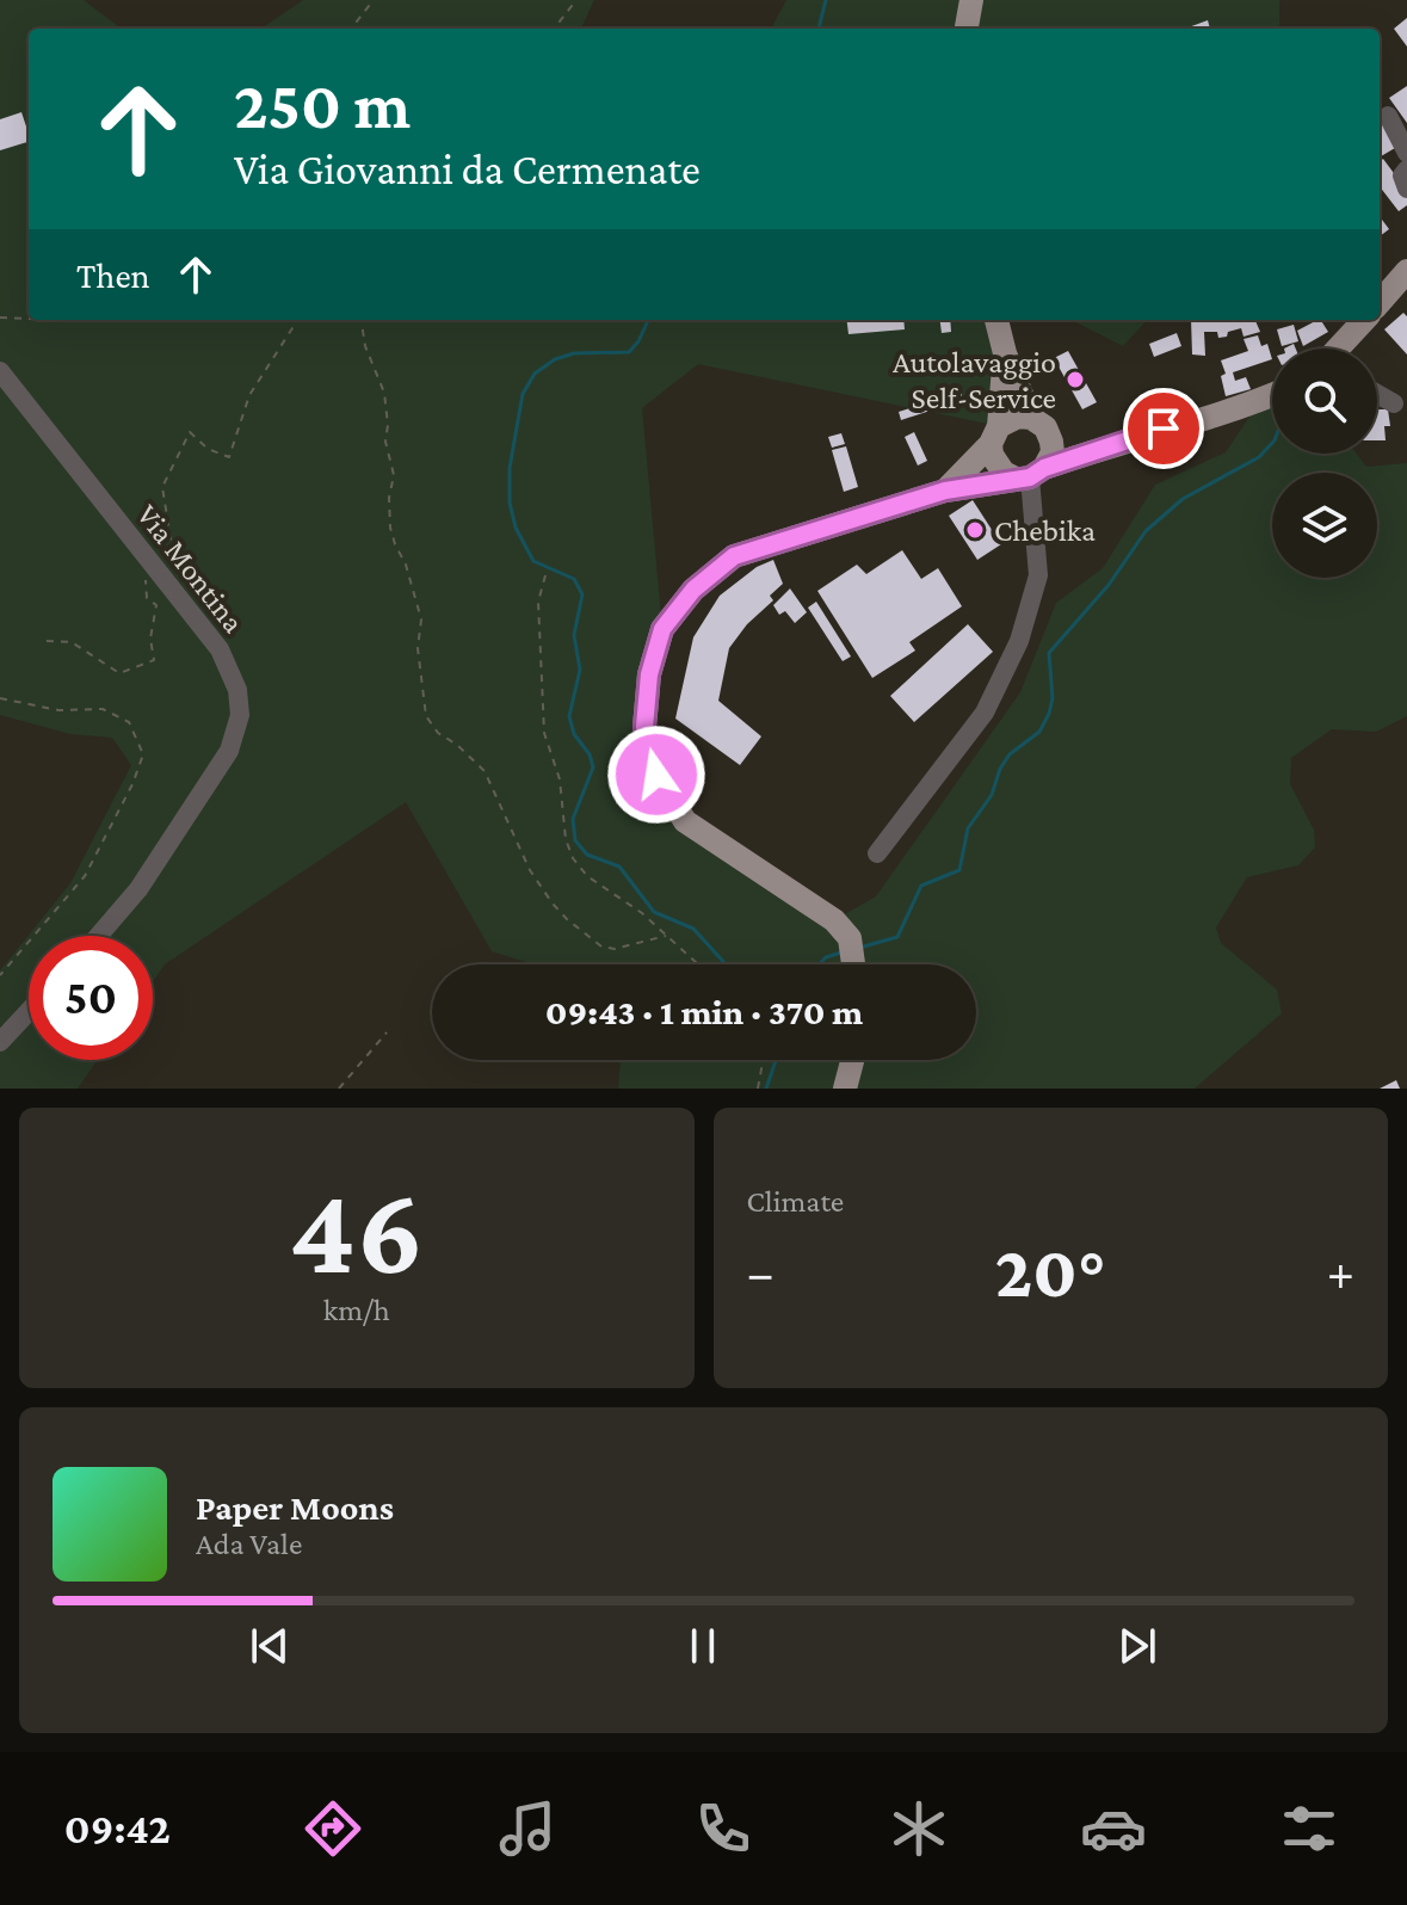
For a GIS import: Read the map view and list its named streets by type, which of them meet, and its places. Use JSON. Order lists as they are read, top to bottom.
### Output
{
  "streets": {
    "street": ["Via Montina"]
  },
  "places": ["Autolavaggio Self-Service", "Chebika"],
  "page": {
    "turn": ["250 m", "Via Giovanni da Cermenate"],
    "then": "Then",
    "limit": "50",
    "trip": "09:43 · 1 min · 370 m",
    "tile": [
      ["46", "km/h"],
      "Climate"
    ],
    "heat": ["−", "20°", "+"],
    "song": ["Paper Moons", "Ada Vale"],
    "tabs": "09:42"
  }
}
